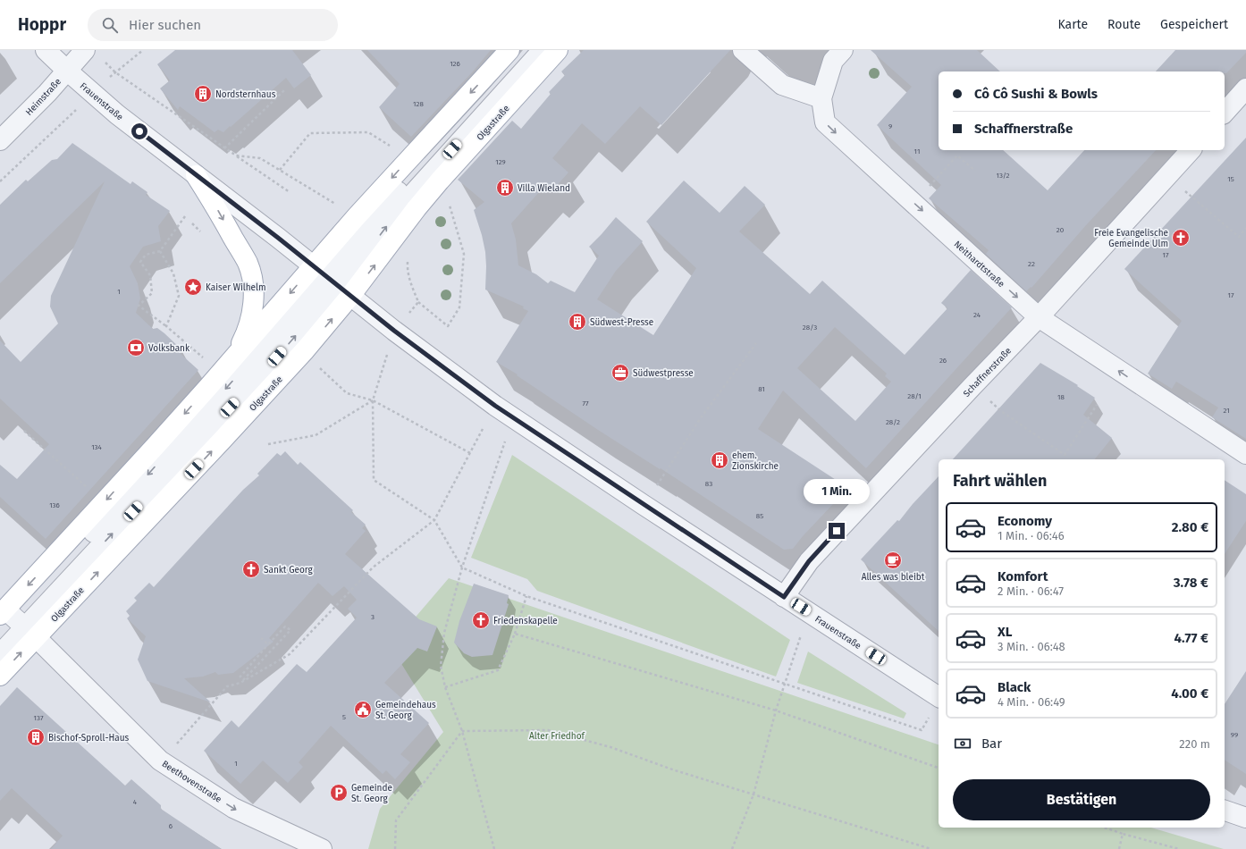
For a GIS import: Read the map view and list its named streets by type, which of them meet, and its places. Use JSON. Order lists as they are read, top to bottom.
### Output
{
  "streets": {
    "main road": ["Olgastraße"],
    "street": [
      "Heimstraße",
      "Frauenstraße",
      "Neithardtstraße",
      "Schaffnerstraße",
      "Beethovenstraße"
    ]
  },
  "crossings": [
    ["Heimstraße", "Frauenstraße"],
    ["Frauenstraße", "Olgastraße"],
    ["Frauenstraße", "Schaffnerstraße"],
    ["Olgastraße", "Beethovenstraße"],
    ["Neithardtstraße", "Schaffnerstraße"]
  ],
  "one_way": ["Beethovenstraße"],
  "parks": ["Alter Friedhof"],
  "places": {
    "building": [
      "Nordsternhaus",
      "Villa Wieland",
      "Südwest-Presse",
      "ehem. Zionskirche",
      "Bischof-Sproll-Haus"
    ],
    "church": ["Freie Evangelische Gemeinde Ulm", "Sankt Georg", "Friedenskapelle"],
    "place": ["Kaiser Wilhelm"],
    "bank": ["Volksbank"],
    "office": ["Südwestpresse"],
    "cafe": ["Alles was bleibt"],
    "public building": ["Gemeindehaus St. Georg"],
    "parking": ["Gemeinde St. Georg"]
  },
  "house_numbers": [
    "126",
    "128",
    "9",
    "11",
    "129",
    "13/2",
    "15",
    "20",
    "17",
    "22",
    "1",
    "17",
    "24",
    "28/3",
    "26",
    "81",
    "28/1",
    "18",
    "77",
    "21",
    "28/2",
    "134",
    "83",
    "136",
    "85",
    "3",
    "5",
    "137",
    "99",
    "1",
    "4",
    "6"
  ],
  "page": {
    "header": "Hoppr",
    "search": "Hier suchen",
    "nav": ["Karte", "Route", "Gespeichert"],
    "banner": ["Cô Cô Sushi & Bowls", "Schaffnerstraße"],
    "heading": "Fahrt wählen",
    "bubble": "1 Min.",
    "list": [
      {
        "name": "Economy",
        "note": "1 Min. · 06:46",
        "value": "2.80 €"
      },
      {
        "name": "Komfort",
        "note": "2 Min. · 06:47",
        "value": "3.78 €"
      },
      {
        "name": "XL",
        "note": "3 Min. · 06:48",
        "value": "4.77 €"
      },
      {
        "name": "Black",
        "note": "4 Min. · 06:49",
        "value": "4.00 €"
      }
    ],
    "pay": ["Bar", "220 m"],
    "buttons": "Bestätigen"
  }
}
